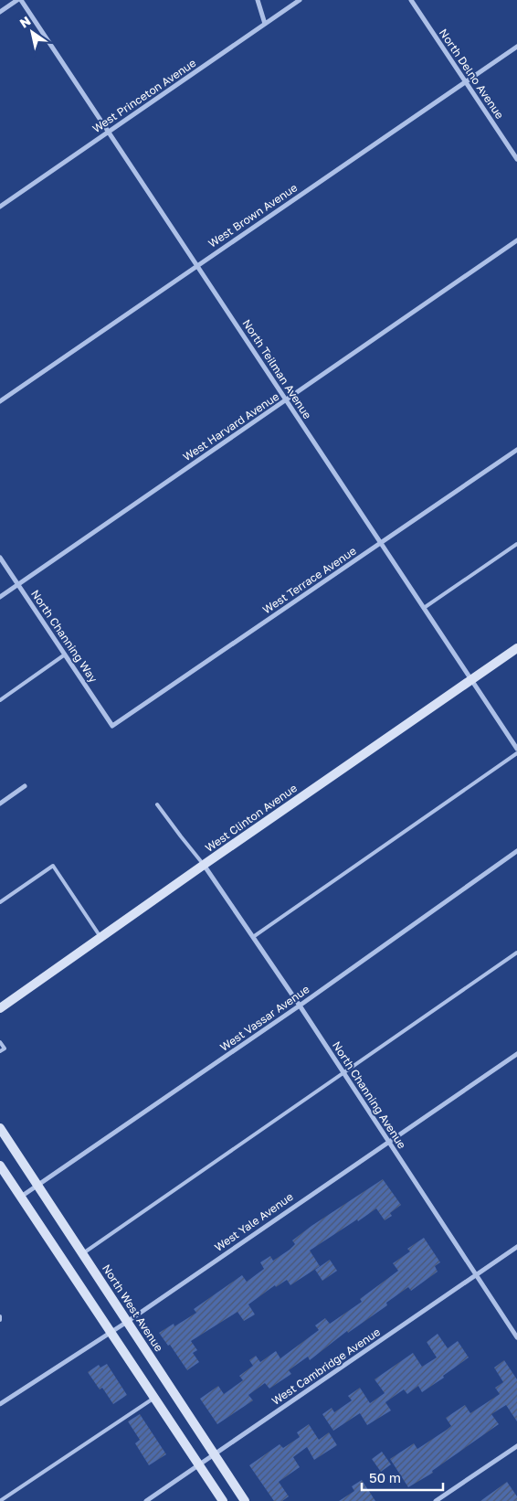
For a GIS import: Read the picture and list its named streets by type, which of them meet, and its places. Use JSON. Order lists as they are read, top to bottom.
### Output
{
  "streets": {
    "main road": ["West Clinton Avenue", "North West Avenue"],
    "street": [
      "North Delno Avenue",
      "West Princeton Avenue",
      "West Brown Avenue",
      "North Teilman Avenue",
      "West Harvard Avenue",
      "West Terrace Avenue",
      "North Channing Way",
      "West Vassar Avenue",
      "North Channing Avenue",
      "West Yale Avenue",
      "West Cambridge Avenue"
    ]
  },
  "crossings": [
    ["North Delno Avenue", "West Brown Avenue"],
    ["West Princeton Avenue", "North Teilman Avenue"],
    ["West Brown Avenue", "North Teilman Avenue"],
    ["North Teilman Avenue", "West Harvard Avenue"],
    ["North Teilman Avenue", "West Terrace Avenue"],
    ["North Teilman Avenue", "West Clinton Avenue"],
    ["West Harvard Avenue", "North Channing Way"],
    ["West Terrace Avenue", "North Channing Way"],
    ["West Clinton Avenue", "North Channing Avenue"],
    ["West Vassar Avenue", "North Channing Avenue"],
    ["West Vassar Avenue", "North West Avenue"],
    ["North Channing Avenue", "West Yale Avenue"],
    ["North Channing Avenue", "West Cambridge Avenue"],
    ["West Yale Avenue", "North West Avenue"],
    ["North West Avenue", "West Cambridge Avenue"]
  ],
  "scale_bar": "50 m",
  "north": "top left"
}
